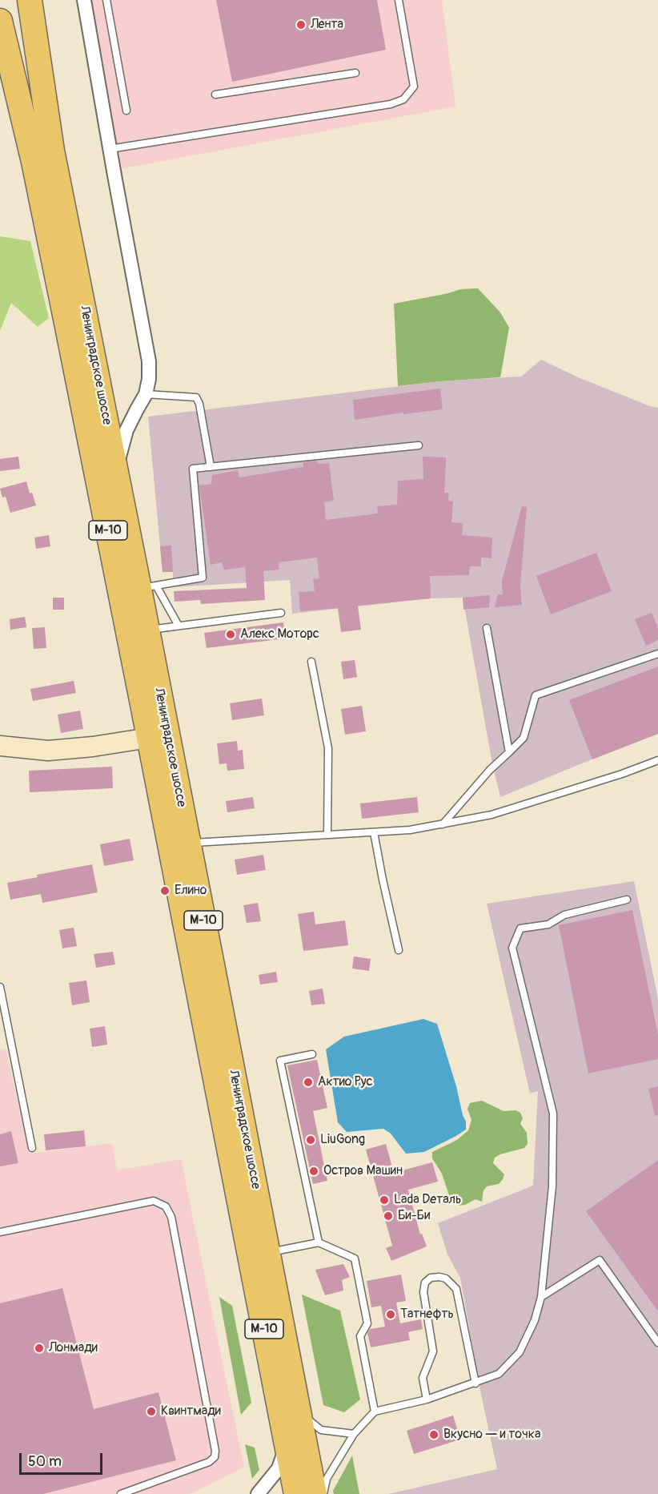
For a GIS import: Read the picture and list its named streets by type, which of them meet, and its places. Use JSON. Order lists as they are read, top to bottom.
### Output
{
  "streets": {
    "highway": ["Ленинградское шоссе", "М-10"]
  },
  "places": [
    "Лента",
    "Алекс Моторс",
    "Елино",
    "Актио Рус",
    "LiuGong",
    "Остров Машин",
    "Lada Dеталь",
    "Би-Би",
    "Татнефть",
    "Лонмади",
    "Квинтмади",
    "Вкусно — и точка"
  ],
  "scale_bar": "50 m"
}
